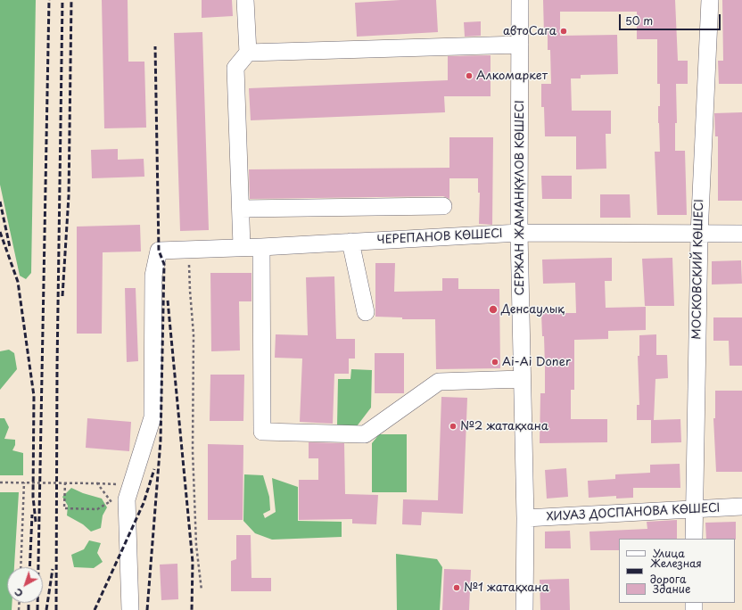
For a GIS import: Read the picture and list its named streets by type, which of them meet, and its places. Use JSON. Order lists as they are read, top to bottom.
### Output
{
  "streets": {
    "street": [
      "СЕРЖАН ЖАМАНҚҰЛОВ КӨШЕСІ",
      "ЧЕРЕПАНОВ КӨШЕСІ",
      "МОСКОВСКИЙ КӨШЕСІ",
      "ХИУАЗ ДОСПАНОВА КӨШЕСІ"
    ]
  },
  "crossings": [
    ["СЕРЖАН ЖАМАНҚҰЛОВ КӨШЕСІ", "ЧЕРЕПАНОВ КӨШЕСІ"],
    ["СЕРЖАН ЖАМАНҚҰЛОВ КӨШЕСІ", "ХИУАЗ ДОСПАНОВА КӨШЕСІ"],
    ["ЧЕРЕПАНОВ КӨШЕСІ", "МОСКОВСКИЙ КӨШЕСІ"],
    ["МОСКОВСКИЙ КӨШЕСІ", "ХИУАЗ ДОСПАНОВА КӨШЕСІ"]
  ],
  "places": [
    "автоСага",
    "Алкомаркет",
    "Денсаулық",
    "Ai-Ai Doner",
    "№2 жатақхана",
    "№1 жатақхана"
  ],
  "legend": ["Улица", "Железная дорога", "Здание"],
  "scale_bar": "50 m",
  "north": "bottom left"
}
